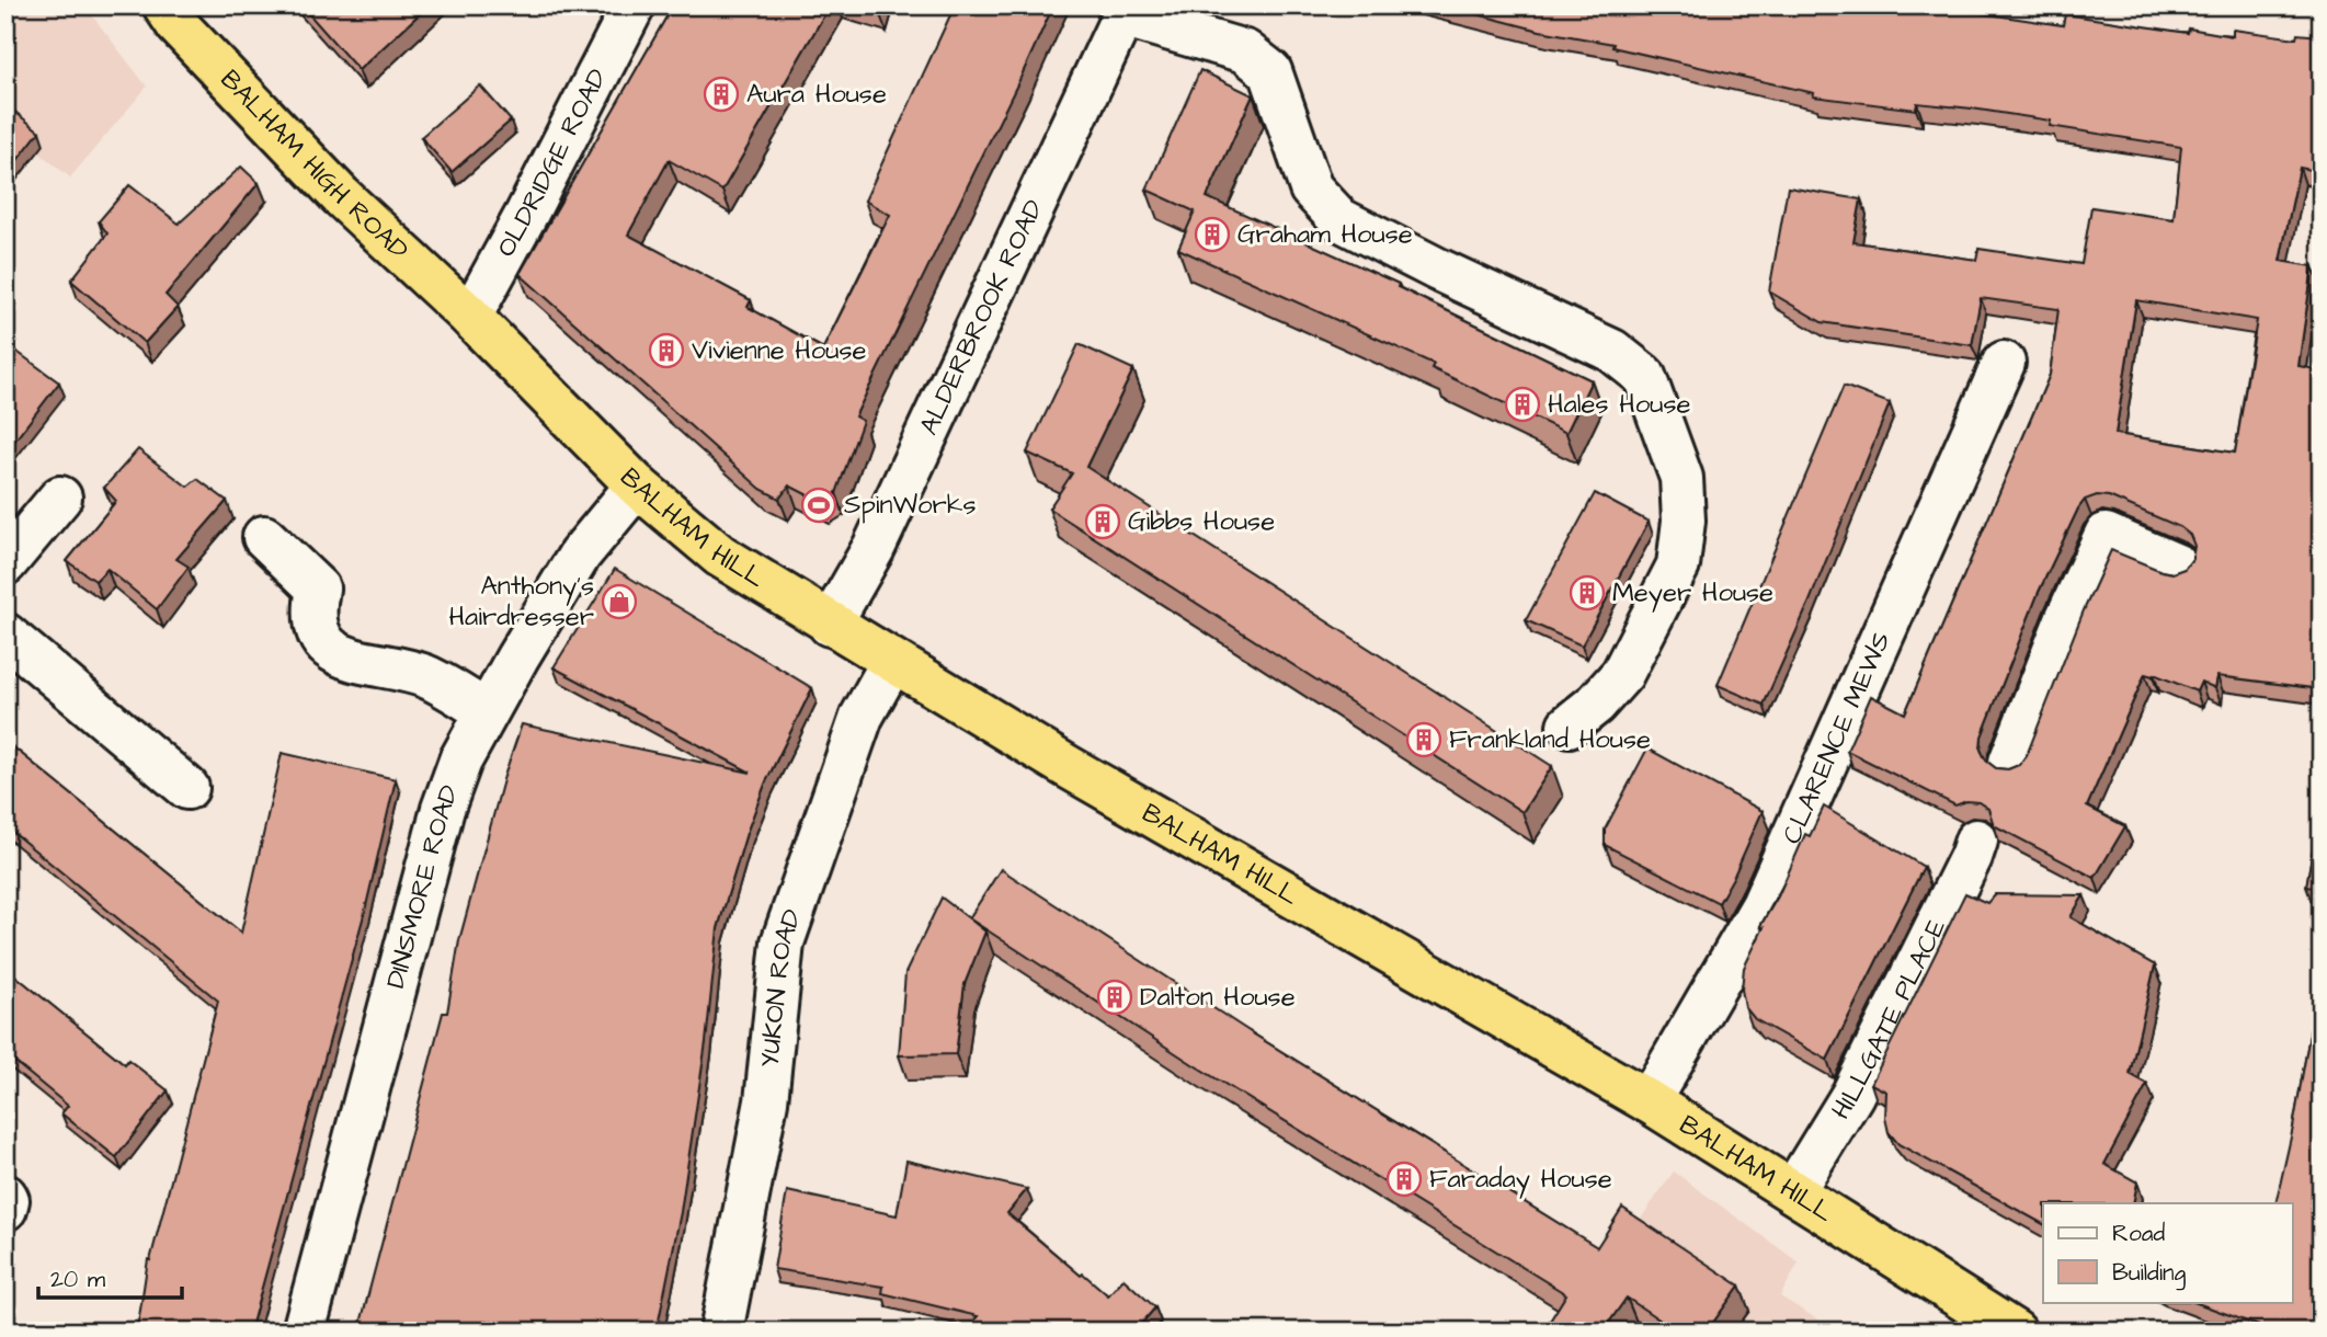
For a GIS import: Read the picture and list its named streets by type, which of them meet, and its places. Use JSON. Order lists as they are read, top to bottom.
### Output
{
  "streets": {
    "highway": ["BALHAM HIGH ROAD", "BALHAM HILL"],
    "street": [
      "OLDRIDGE ROAD",
      "ALDERBROOK ROAD",
      "CLARENCE MEWS",
      "DINSMORE ROAD",
      "YUKON ROAD",
      "HILLGATE PLACE"
    ]
  },
  "crossings": [
    ["OLDRIDGE ROAD", "BALHAM HIGH ROAD"],
    ["OLDRIDGE ROAD", "BALHAM HILL"],
    ["BALHAM HIGH ROAD", "BALHAM HILL"],
    ["ALDERBROOK ROAD", "BALHAM HILL"],
    ["BALHAM HILL", "CLARENCE MEWS"],
    ["BALHAM HILL", "DINSMORE ROAD"],
    ["BALHAM HILL", "YUKON ROAD"],
    ["BALHAM HILL", "HILLGATE PLACE"]
  ],
  "places": {
    "building": [
      "Aura House",
      "Graham House",
      "Vivienne House",
      "Hales House",
      "Gibbs House",
      "Meyer House",
      "Frankland House",
      "Dalton House",
      "Faraday House"
    ],
    "sports": ["SpinWorks"],
    "shop": ["Anthony's Hairdresser"]
  },
  "legend": ["Road", "Building"],
  "scale_bar": "20 m"
}
